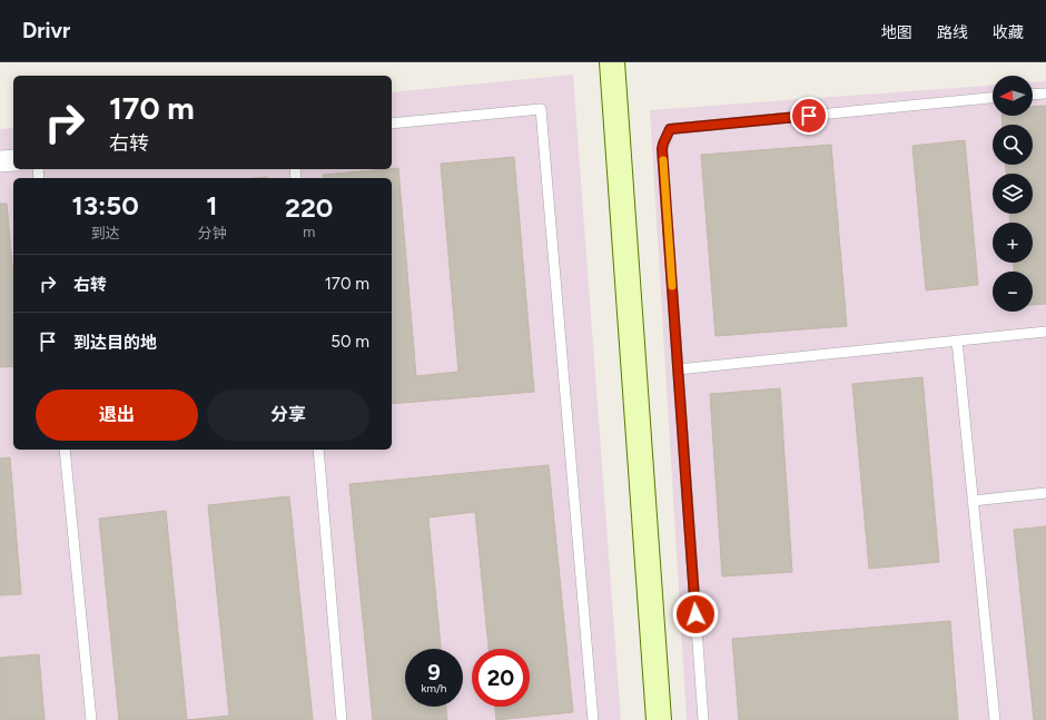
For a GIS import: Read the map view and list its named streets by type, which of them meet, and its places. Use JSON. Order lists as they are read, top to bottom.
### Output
{
  "north": "left",
  "page": {
    "header": "Drivr",
    "nav": ["地图", "路线", "收藏"],
    "map_buttons": ["+", "−"],
    "turn": ["170 m", "右转"],
    "eta": [
      "13:50",
      "到达",
      "1",
      "分钟",
      "220",
      "m"
    ],
    "list": [
      {
        "name": "右转",
        "value": "170 m"
      },
      {
        "name": "到达目的地",
        "value": "50 m"
      }
    ],
    "buttons": ["退出", "分享"],
    "speed": "9 km/h",
    "limit": "20"
  }
}
